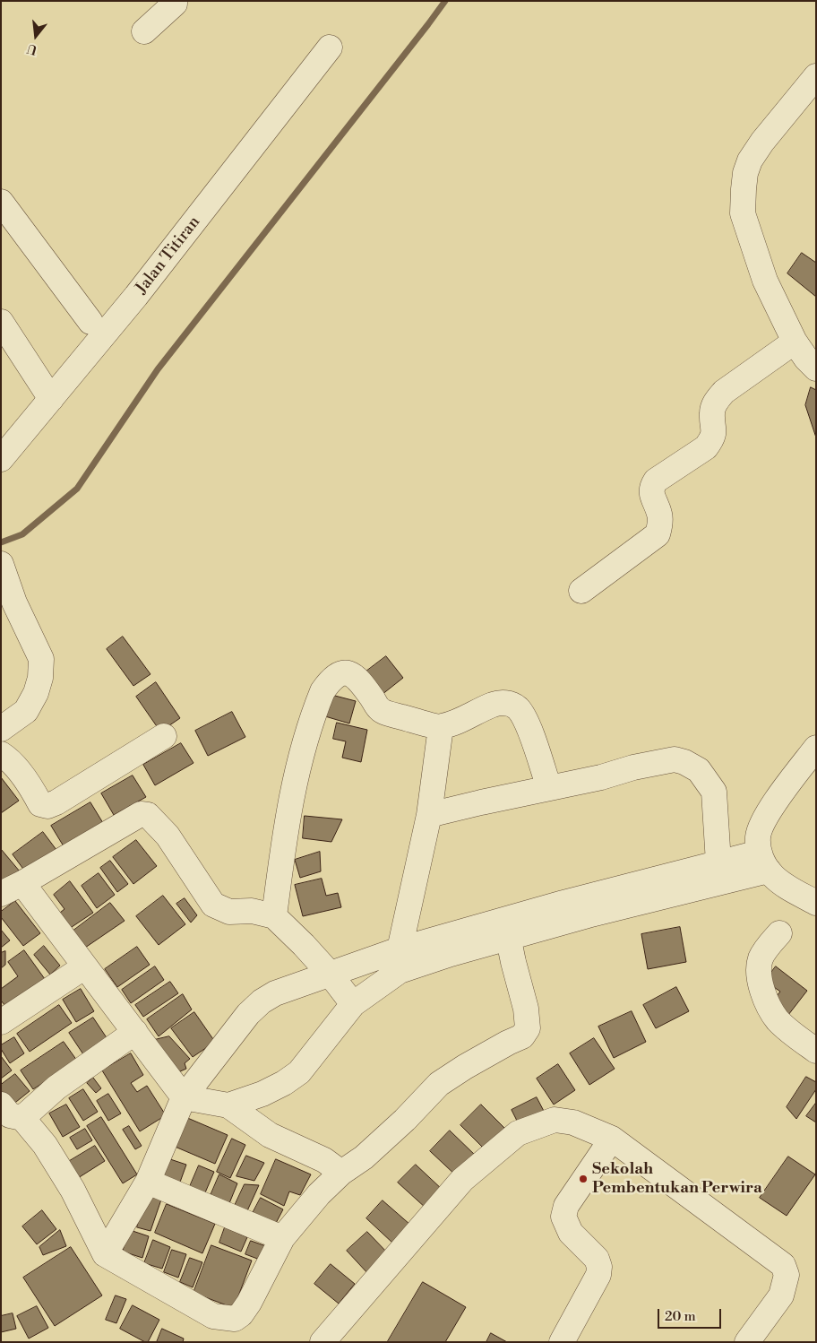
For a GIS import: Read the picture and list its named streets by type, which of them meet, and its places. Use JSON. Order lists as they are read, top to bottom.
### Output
{
  "streets": {
    "street": ["Jalan Titiran"]
  },
  "places": ["Sekolah Pembentukan Perwira"],
  "scale_bar": "20 m",
  "north": "bottom"
}
